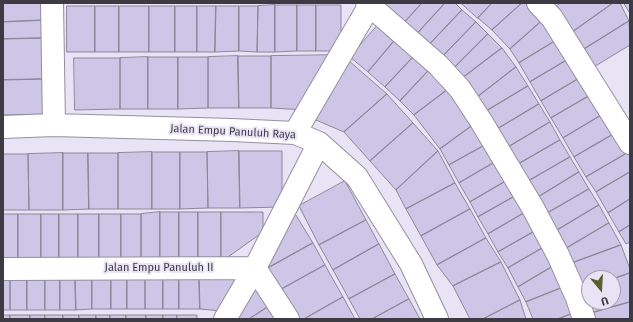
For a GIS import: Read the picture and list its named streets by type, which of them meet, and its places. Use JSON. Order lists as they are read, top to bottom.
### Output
{
  "streets": {
    "street": ["Jalan Empu Panuluh Raya", "Jalan Empu Panuluh II"]
  },
  "north": "bottom"
}
